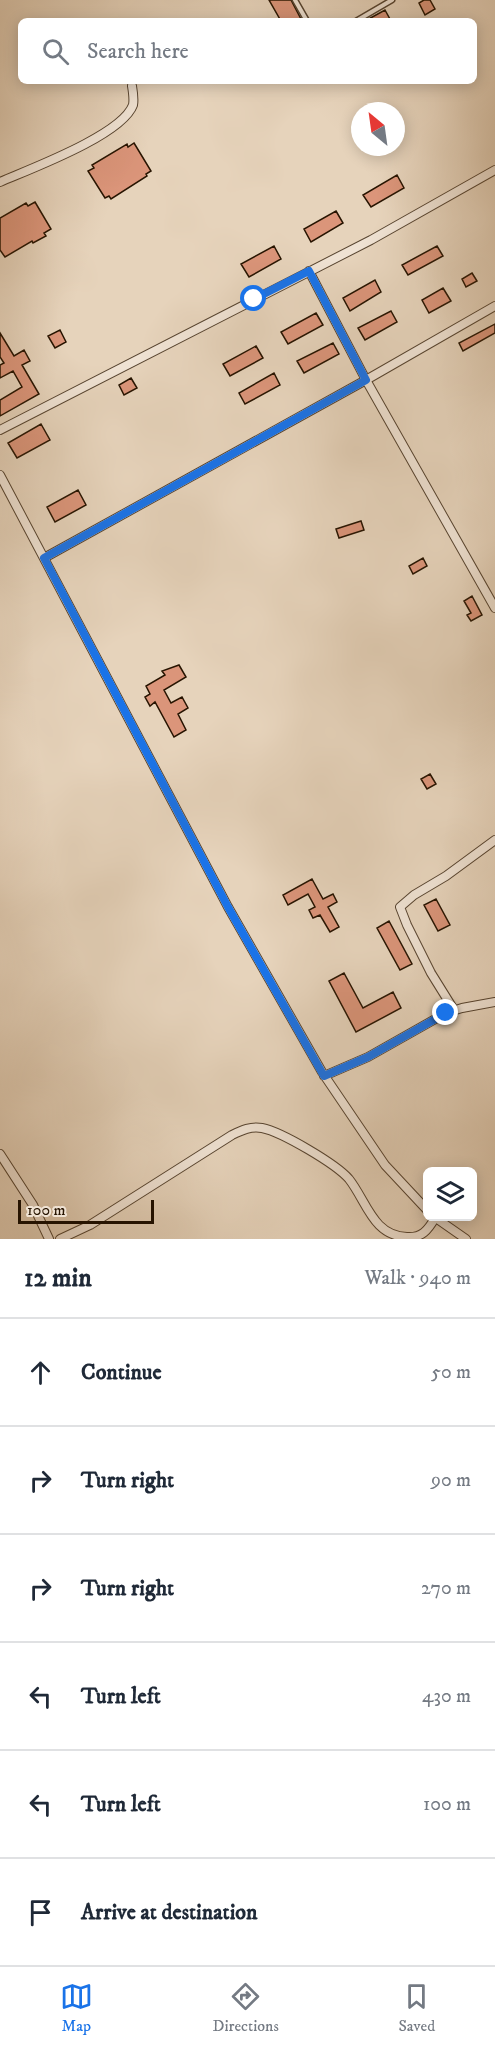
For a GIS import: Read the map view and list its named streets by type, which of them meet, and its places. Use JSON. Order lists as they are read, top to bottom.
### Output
{
  "scale_bar": "100 m",
  "north": "top left",
  "page": {
    "search": "Search here",
    "scale": "100 m",
    "heading": ["12 min", "Walk · 940 m"],
    "list": [
      ["Continue", "50 m"],
      ["Turn right", "90 m"],
      ["Turn right", "270 m"],
      ["Turn left", "430 m"],
      ["Turn left", "100 m"],
      "Arrive at destination"
    ],
    "nav": ["Map", "Directions", "Saved"]
  }
}
